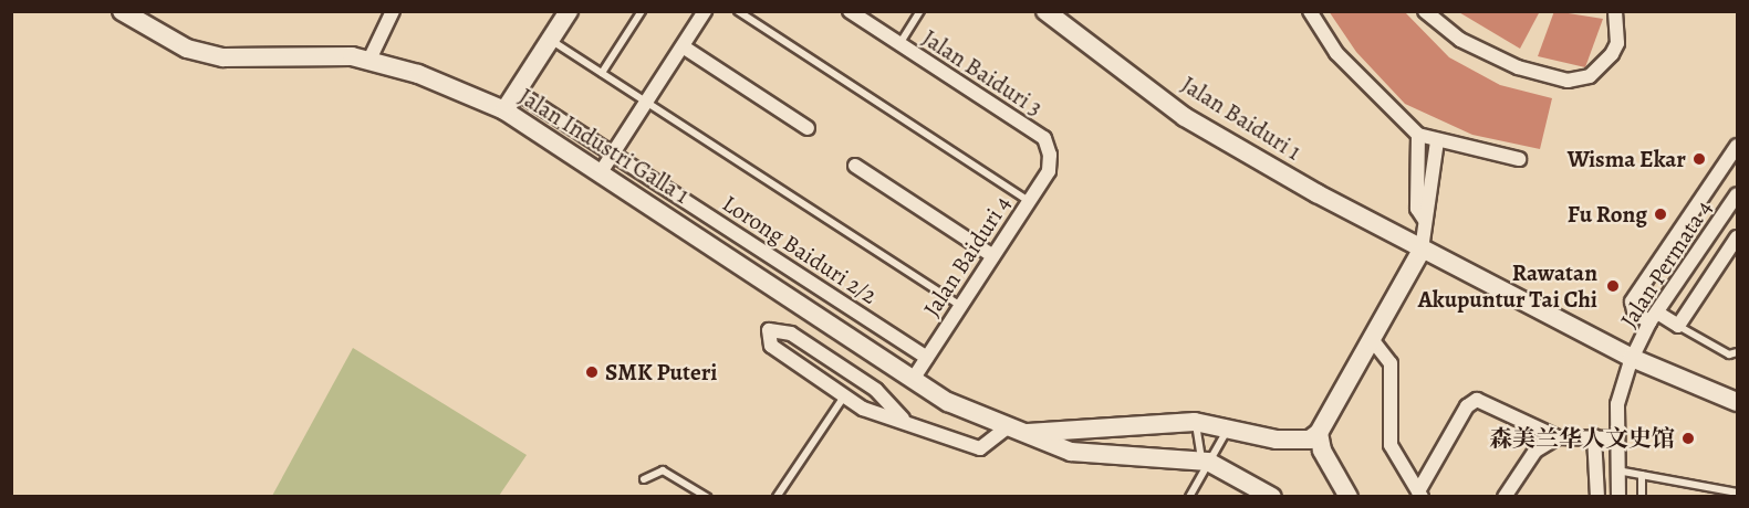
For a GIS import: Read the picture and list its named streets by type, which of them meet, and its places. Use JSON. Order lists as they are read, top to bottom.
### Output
{
  "streets": {
    "main road": ["Jalan Baiduri 1", "Jalan Industri Galla 1"],
    "street": [
      "Jalan Baiduri 3",
      "Lorong Baiduri 2/2",
      "Jalan Baiduri 4",
      "Jalan Permata 4"
    ]
  },
  "crossings": [
    ["Jalan Baiduri 3", "Jalan Baiduri 4"],
    ["Jalan Baiduri 1", "Jalan Permata 4"],
    ["Jalan Industri Galla 1", "Jalan Baiduri 4"],
    ["Lorong Baiduri 2/2", "Jalan Baiduri 4"]
  ],
  "places": [
    "Wisma Ekar",
    "Fu Rong",
    "Rawatan Akupuntur Tai Chi",
    "SMK Puteri",
    "森美兰华人文史馆"
  ]
}
